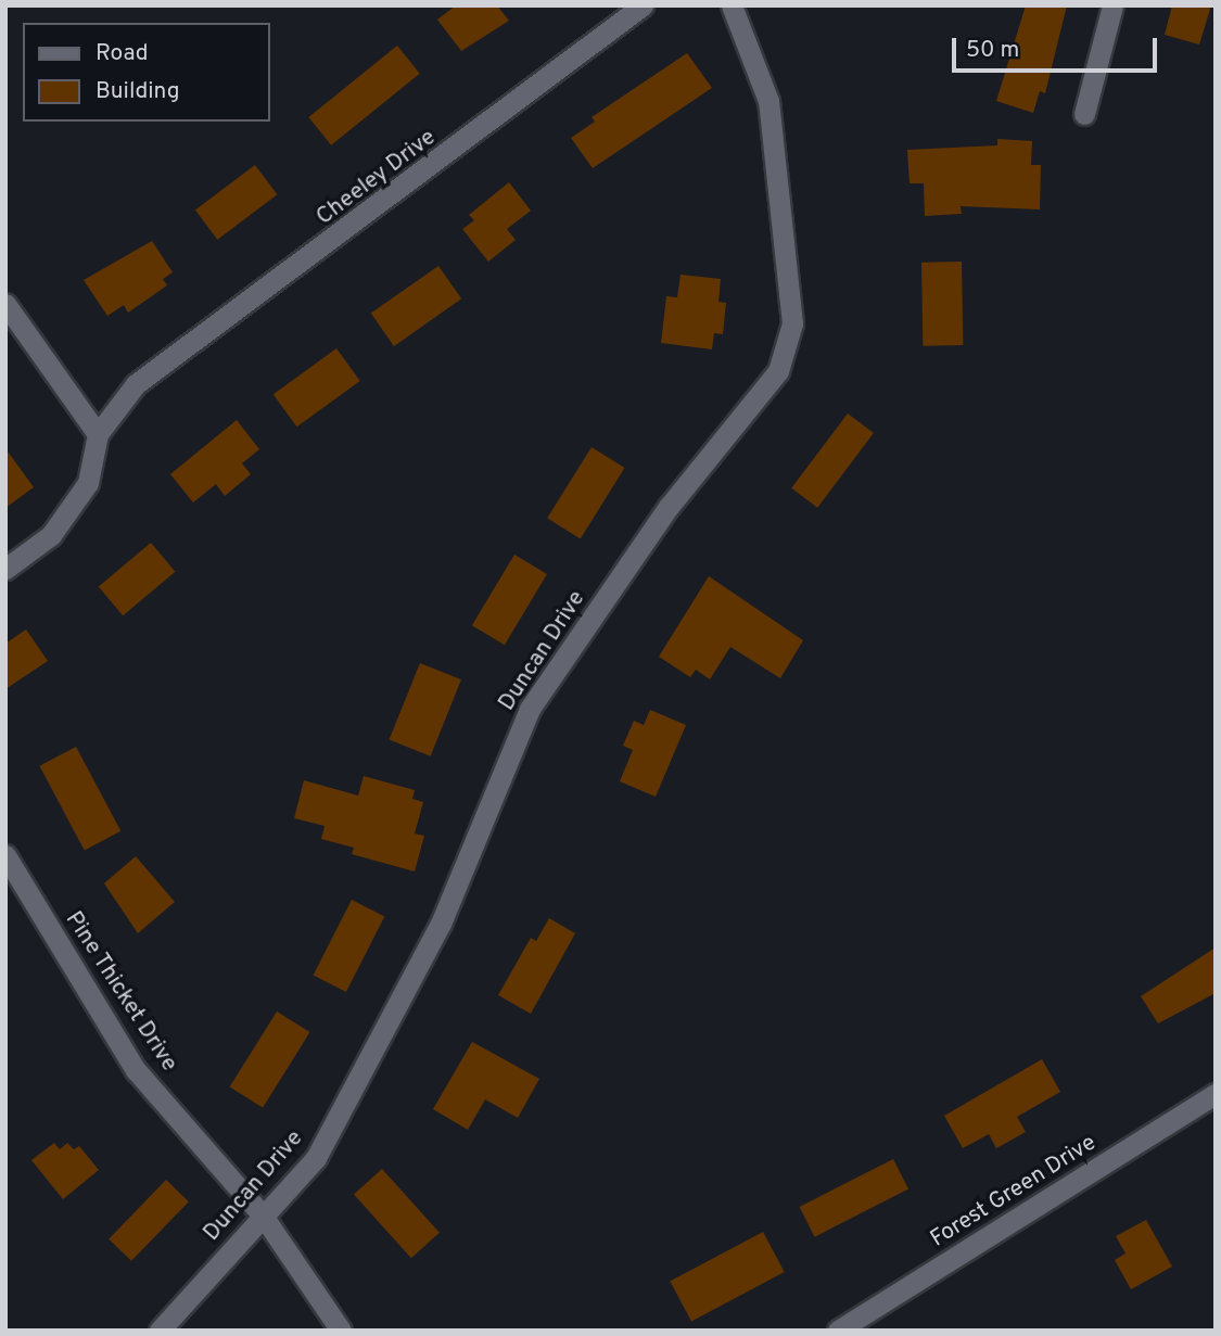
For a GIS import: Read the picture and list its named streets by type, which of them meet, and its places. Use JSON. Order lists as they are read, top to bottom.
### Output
{
  "streets": {
    "street": [
      "Cheeley Drive",
      "Duncan Drive",
      "Pine Thicket Drive",
      "Forest Green Drive"
    ]
  },
  "crossings": [
    ["Duncan Drive", "Pine Thicket Drive"]
  ],
  "legend": ["Road", "Building"],
  "scale_bar": "50 m"
}
